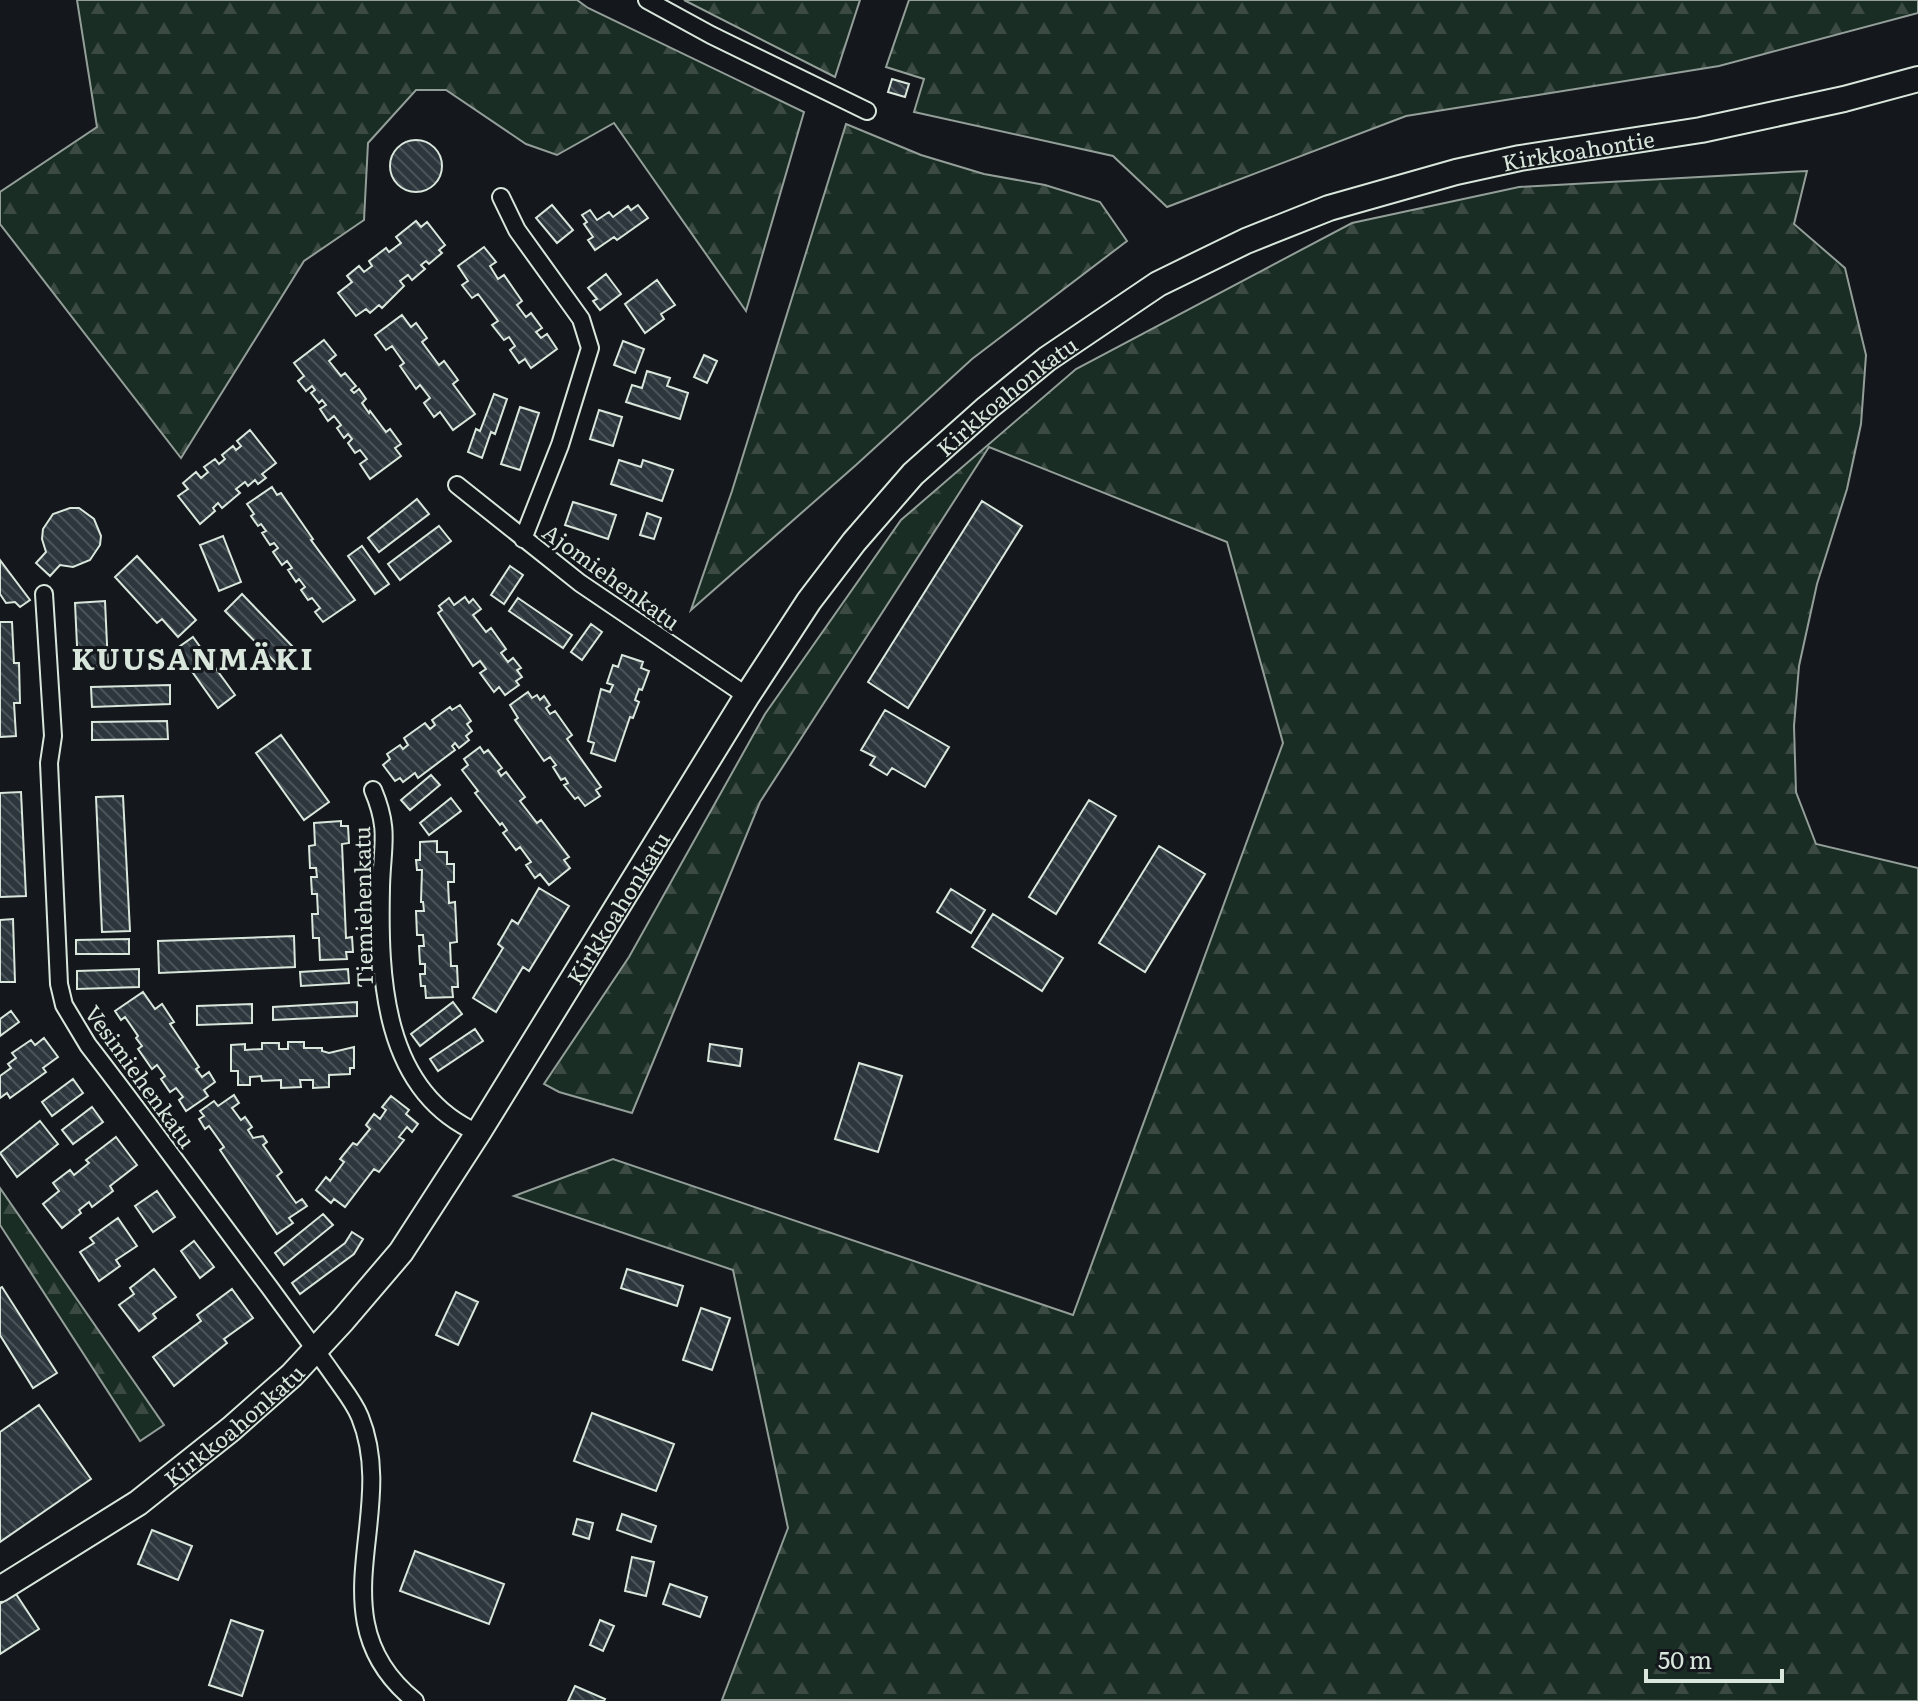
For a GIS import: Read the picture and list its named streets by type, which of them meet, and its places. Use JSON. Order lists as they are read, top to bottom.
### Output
{
  "streets": {
    "street": [
      "Kirkkoahontie",
      "Kirkkoahonkatu",
      "Ajomiehenkatu",
      "Tiemiehenkatu",
      "Vesimiehenkatu"
    ]
  },
  "crossings": [
    ["Kirkkoahontie", "Kirkkoahonkatu"],
    ["Kirkkoahonkatu", "Ajomiehenkatu"],
    ["Kirkkoahonkatu", "Tiemiehenkatu"],
    ["Kirkkoahonkatu", "Vesimiehenkatu"]
  ],
  "districts": ["KUUSANMÄKI"],
  "scale_bar": "50 m"
}
